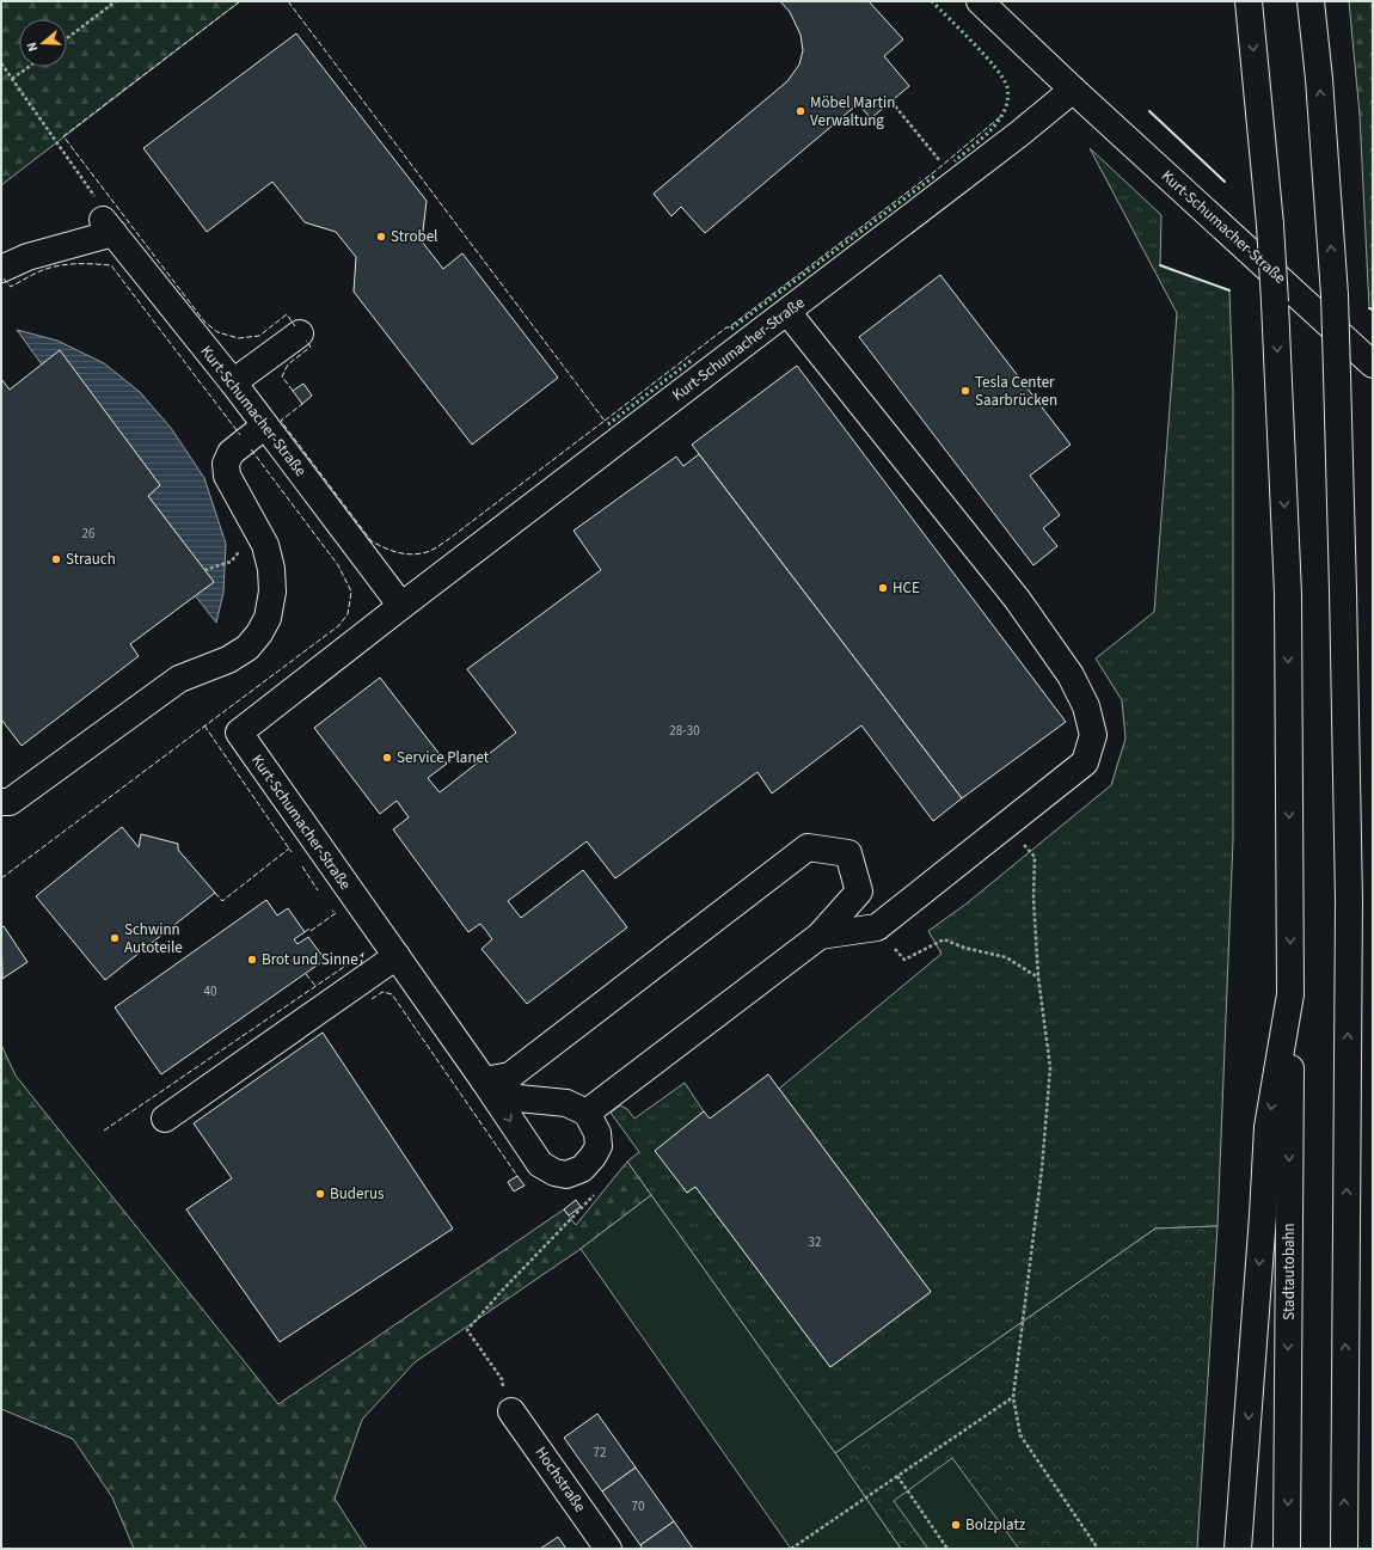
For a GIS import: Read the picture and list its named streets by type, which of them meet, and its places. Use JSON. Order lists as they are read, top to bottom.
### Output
{
  "streets": {
    "main road": ["Kurt-Schumacher-Straße", "Stadtautobahn", "Hochstraße"]
  },
  "places": [
    "Möbel Martin Verwaltung",
    "Strobel",
    "Tesla Center Saarbrücken",
    "Strauch",
    "HCE",
    "Service Planet",
    "Schwinn Autoteile",
    "Brot und Sinne",
    "Buderus",
    "Bolzplatz"
  ],
  "house_numbers": [
    "26",
    "28-30",
    "40",
    "32",
    "72",
    "70"
  ],
  "north": "left"
}
